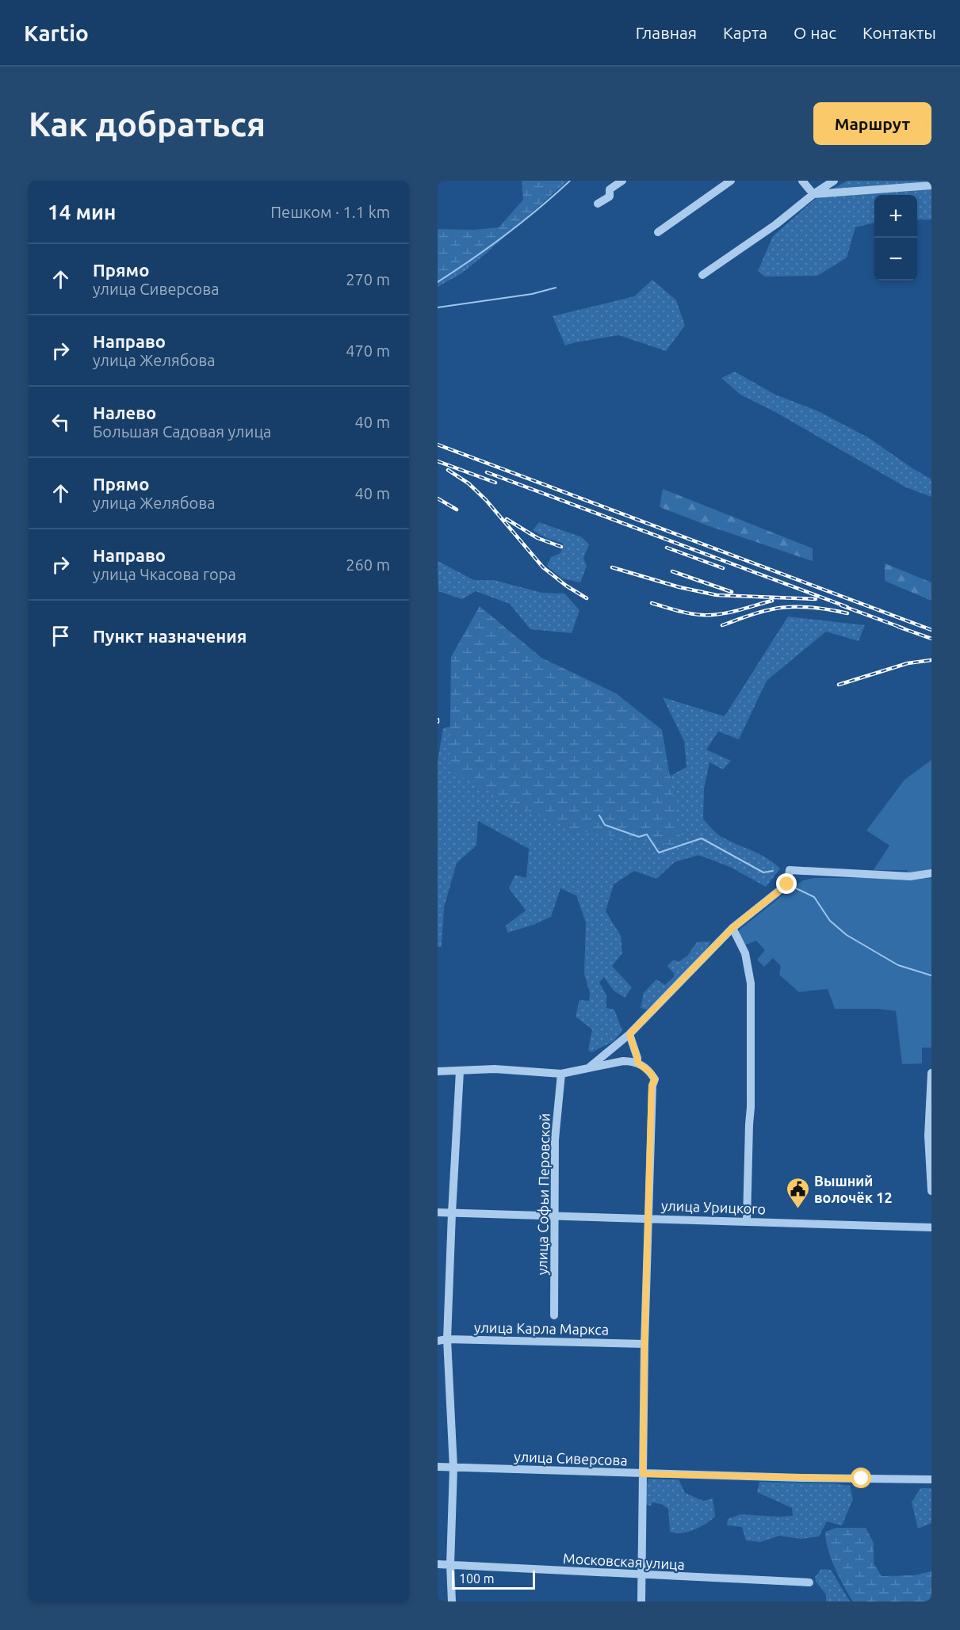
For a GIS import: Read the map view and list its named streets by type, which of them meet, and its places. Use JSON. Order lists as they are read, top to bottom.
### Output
{
  "streets": {
    "street": [
      "улица Софьи Перовской",
      "улица Урицкого",
      "улица Карла Маркса",
      "улица Сиверсова",
      "Московская улица"
    ]
  },
  "crossings": [
    ["улица Софьи Перовской", "улица Урицкого"]
  ],
  "places": {
    "public building": ["Вышний волочёк 12"]
  },
  "scale_bar": "100 m",
  "page": {
    "header": "Kartio",
    "nav": [
      "Главная",
      "Карта",
      "О нас",
      "Контакты"
    ],
    "buttons": "Маршрут",
    "title": "Как добраться",
    "heading": ["14 мин", "Пешком · 1.1 km"],
    "map_buttons": ["+", "−"],
    "list": [
      ["Прямо", "улица Сиверсова", "270 m"],
      ["Направо", "улица Желябова", "470 m"],
      ["Налево", "Большая Садовая улица", "40 m"],
      ["Прямо", "улица Желябова", "40 m"],
      ["Направо", "улица Чкасова гора", "260 m"],
      "Пункт назначения"
    ],
    "scale": "100 m"
  }
}
